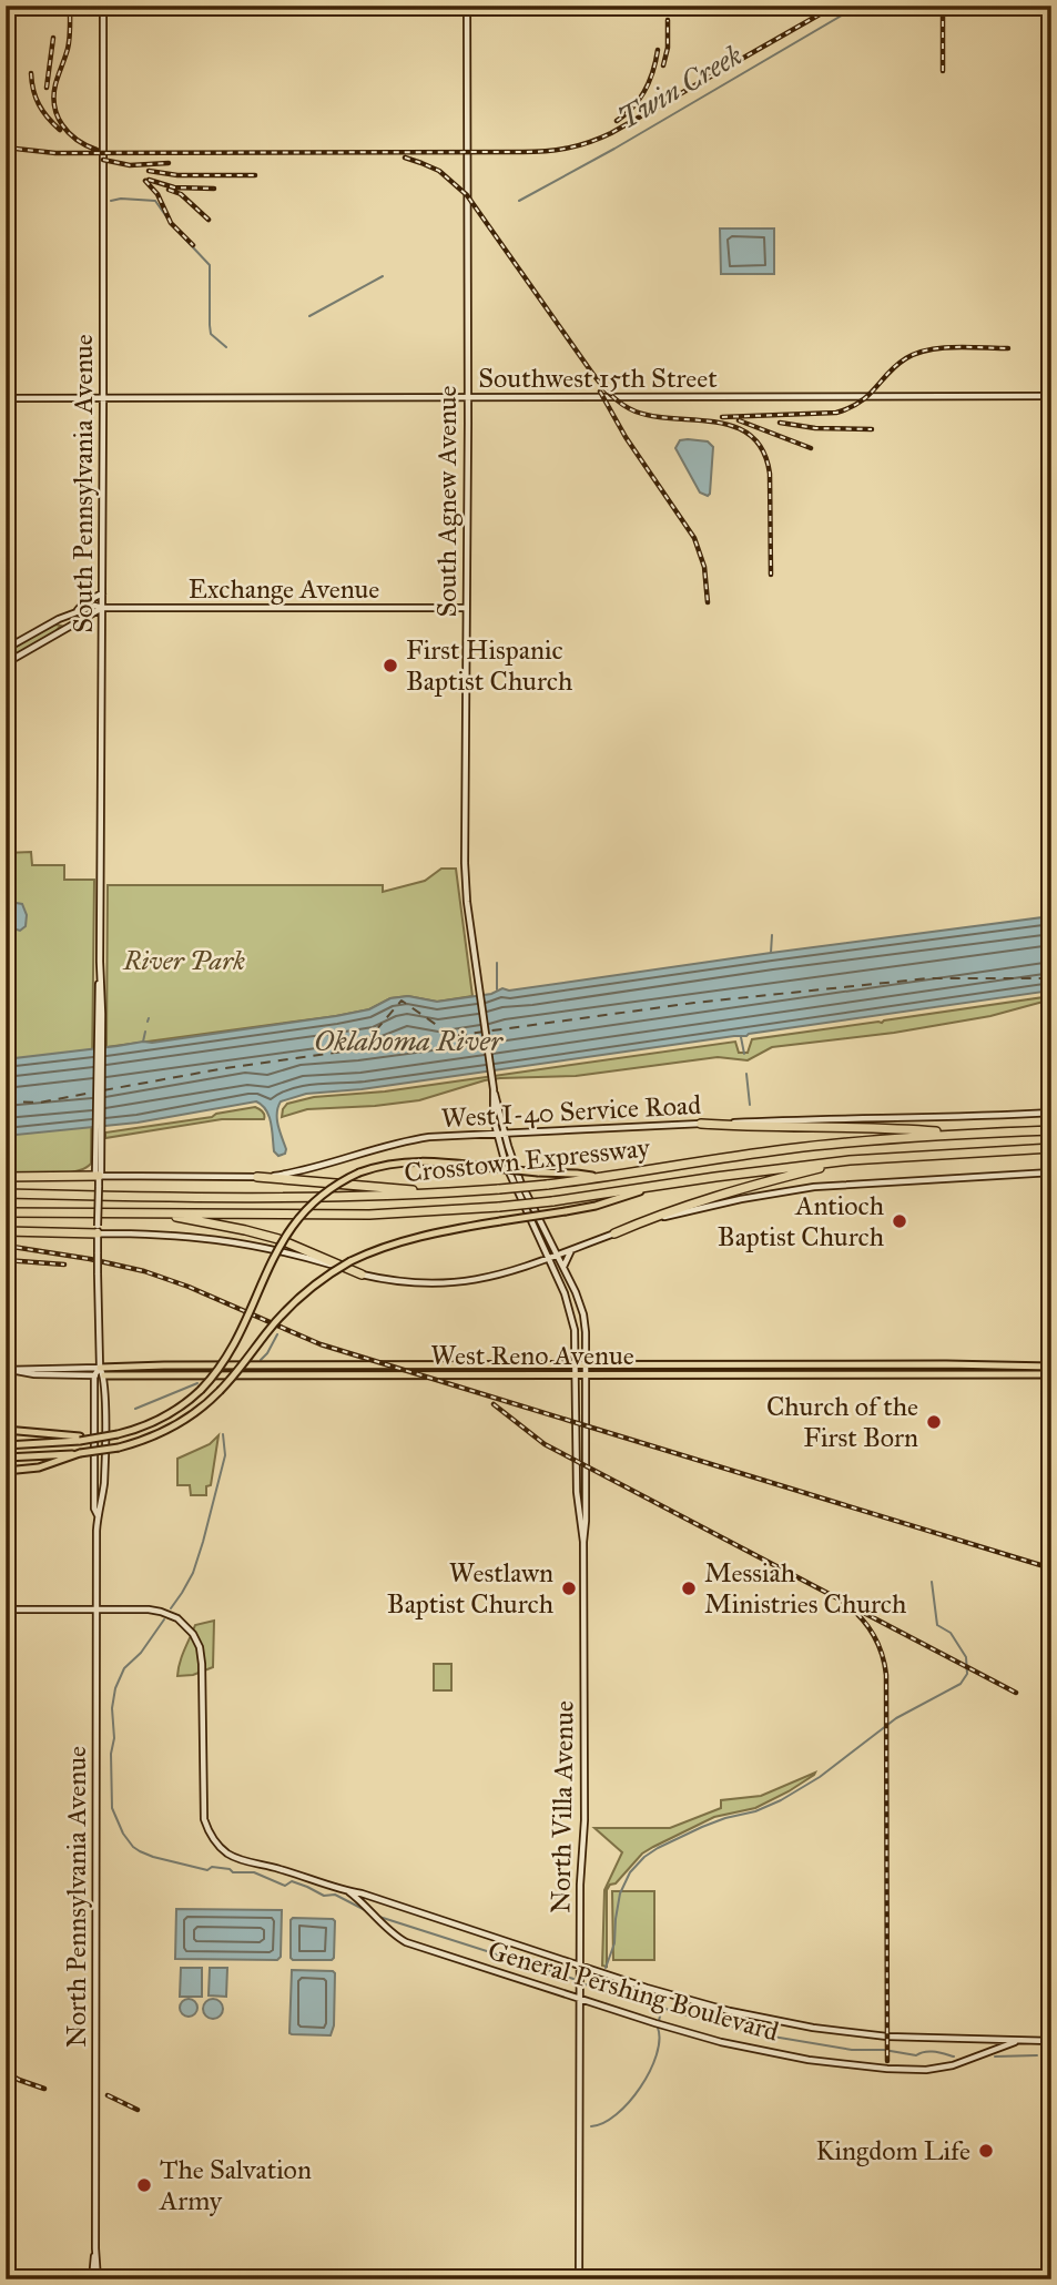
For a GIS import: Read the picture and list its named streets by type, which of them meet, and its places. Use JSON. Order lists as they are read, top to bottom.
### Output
{
  "streets": {
    "highway": ["Crosstown Expressway"],
    "main road": [
      "Southwest 15th Street",
      "South Pennsylvania Avenue",
      "South Agnew Avenue",
      "Exchange Avenue",
      "West I-40 Service Road",
      "West Reno Avenue",
      "North Villa Avenue",
      "North Pennsylvania Avenue",
      "General Pershing Boulevard"
    ]
  },
  "crossings": [
    ["Southwest 15th Street", "South Pennsylvania Avenue"],
    ["Southwest 15th Street", "South Agnew Avenue"],
    ["South Pennsylvania Avenue", "Exchange Avenue"],
    ["South Pennsylvania Avenue", "West I-40 Service Road"],
    ["South Pennsylvania Avenue", "West Reno Avenue"],
    ["South Pennsylvania Avenue", "North Pennsylvania Avenue"],
    ["South Agnew Avenue", "Exchange Avenue"],
    ["South Agnew Avenue", "West I-40 Service Road"],
    ["South Agnew Avenue", "West Reno Avenue"],
    ["South Agnew Avenue", "North Villa Avenue"],
    ["North Villa Avenue", "General Pershing Boulevard"],
    ["North Pennsylvania Avenue", "General Pershing Boulevard"]
  ],
  "water": ["Twin Creek", "Oklahoma River"],
  "parks": ["River Park"],
  "places": [
    "First Hispanic Baptist Church",
    "Antioch Baptist Church",
    "Church of the First Born",
    "Westlawn Baptist Church",
    "Messiah Ministries Church",
    "Kingdom Life",
    "The Salvation Army"
  ]
}
